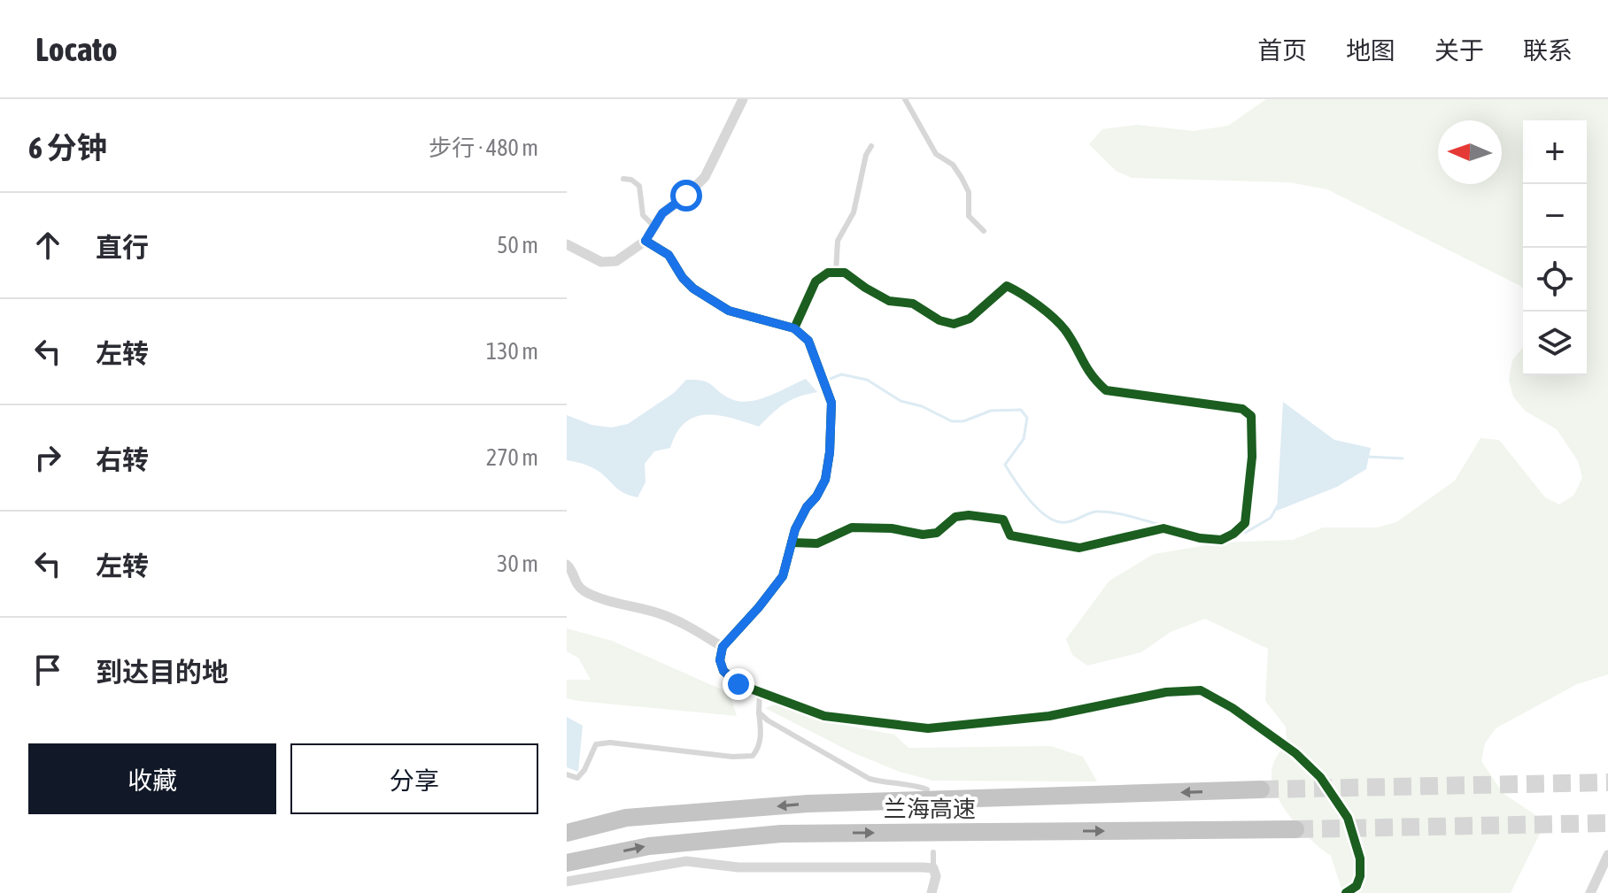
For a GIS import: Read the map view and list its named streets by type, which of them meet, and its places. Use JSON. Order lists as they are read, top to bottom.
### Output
{
  "streets": {
    "highway": ["兰海高速"]
  },
  "north": "left",
  "page": {
    "header": "Locato",
    "nav": [
      "首页",
      "地图",
      "关于",
      "联系"
    ],
    "heading": ["6 分钟", "步行 · 480 m"],
    "map_buttons": ["+", "−"],
    "list": [
      ["直行", "50 m"],
      ["左转", "130 m"],
      ["右转", "270 m"],
      ["左转", "30 m"],
      "到达目的地"
    ],
    "buttons": ["收藏", "分享"]
  }
}
